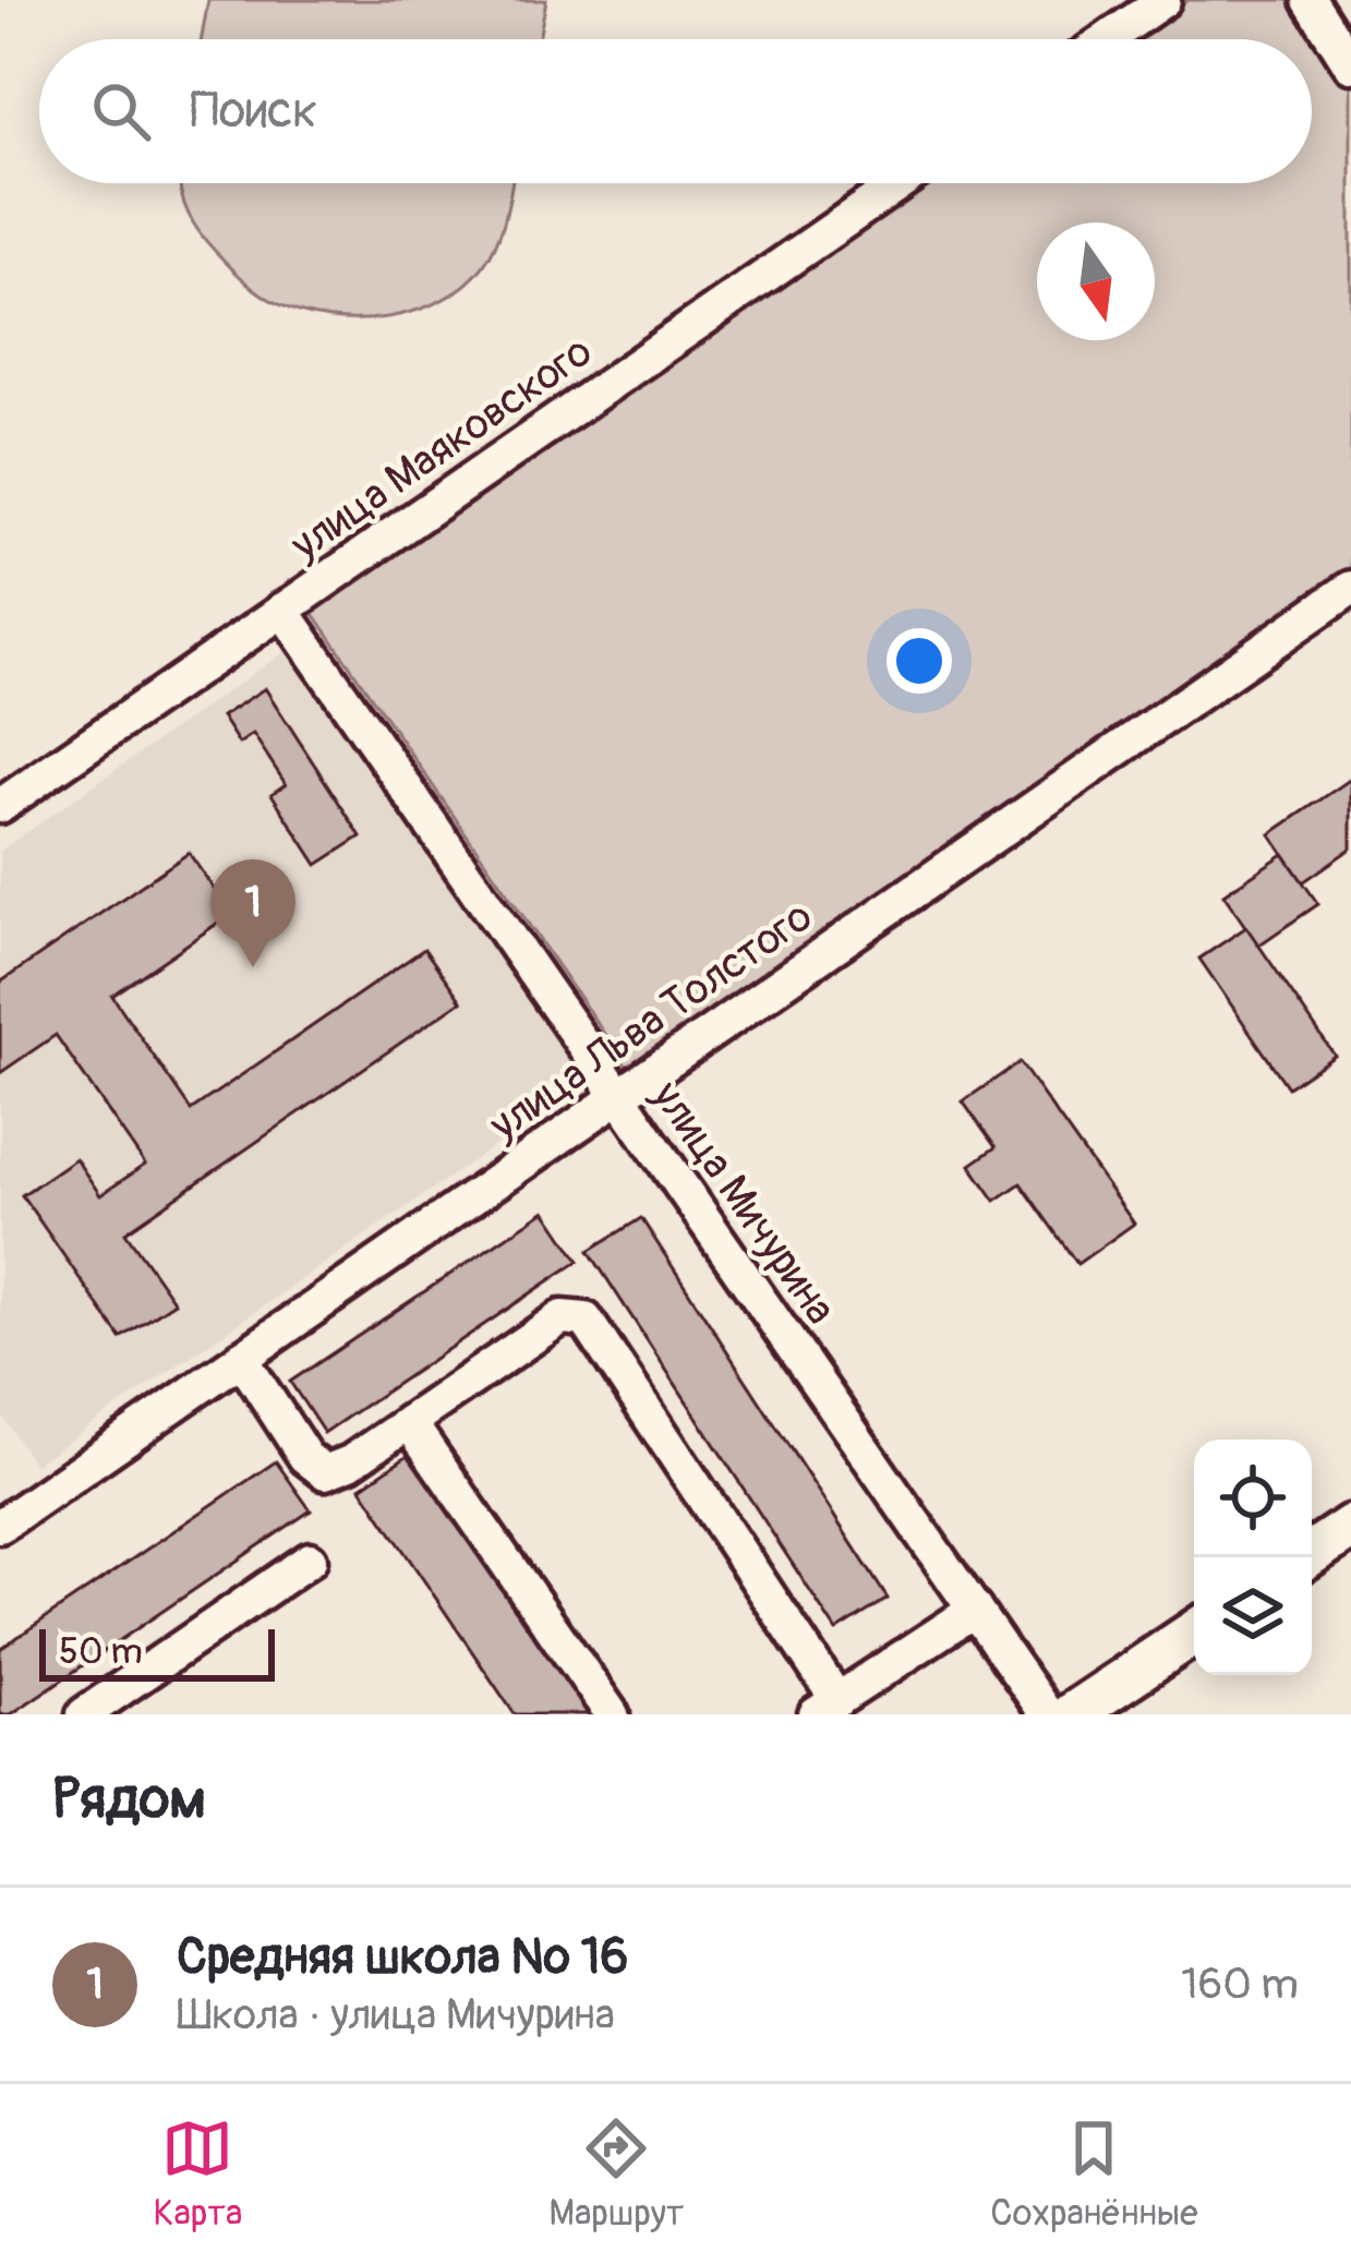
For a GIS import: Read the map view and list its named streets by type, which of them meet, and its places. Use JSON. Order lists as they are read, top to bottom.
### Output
{
  "streets": {
    "street": ["улица Маяковского", "улица Льва Толстого", "улица Мичурина"]
  },
  "crossings": [
    ["улица Маяковского", "улица Мичурина"],
    ["улица Льва Толстого", "улица Мичурина"]
  ],
  "scale_bar": "50 m",
  "north": "bottom",
  "page": {
    "search": "Поиск",
    "pins": "1",
    "scale": "50 m",
    "heading": "Рядом",
    "list": [
      {
        "mark": "1",
        "name": "Средняя школа № 16",
        "note": "Школа · улица Мичурина",
        "value": "160 m"
      }
    ],
    "nav": ["Карта", "Маршрут", "Сохранённые"]
  }
}
